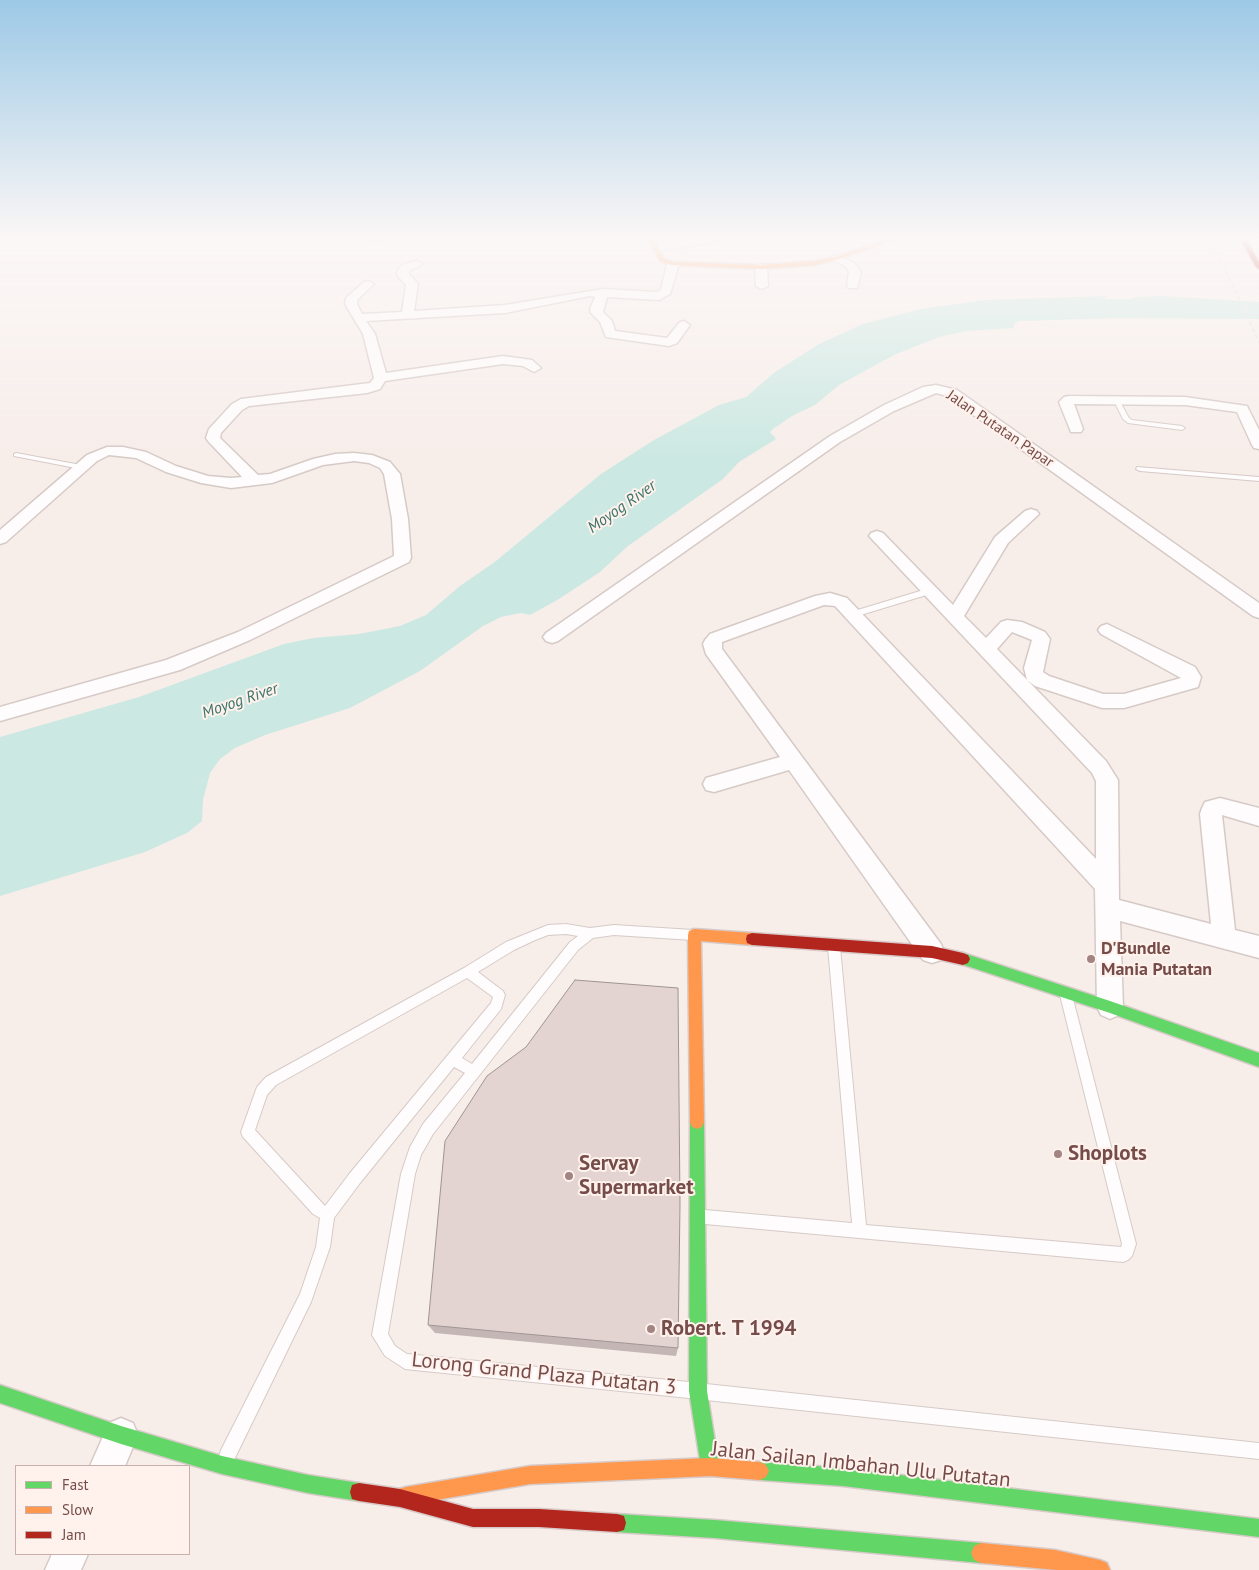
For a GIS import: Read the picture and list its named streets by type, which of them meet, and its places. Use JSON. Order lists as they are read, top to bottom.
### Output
{
  "streets": {
    "main road": ["Lorong Grand Plaza Putatan 3", "Jalan Sailan Imbahan Ulu Putatan"],
    "street": ["Jalan Putatan Papar"]
  },
  "crossings": [
    ["Lorong Grand Plaza Putatan 3", "Jalan Sailan Imbahan Ulu Putatan"]
  ],
  "water": ["Moyog River"],
  "places": [
    "D'Bundle Mania Putatan",
    "Shoplots",
    "Servay Supermarket",
    "Robert. T 1994"
  ],
  "legend": ["Fast", "Slow", "Jam"]
}
